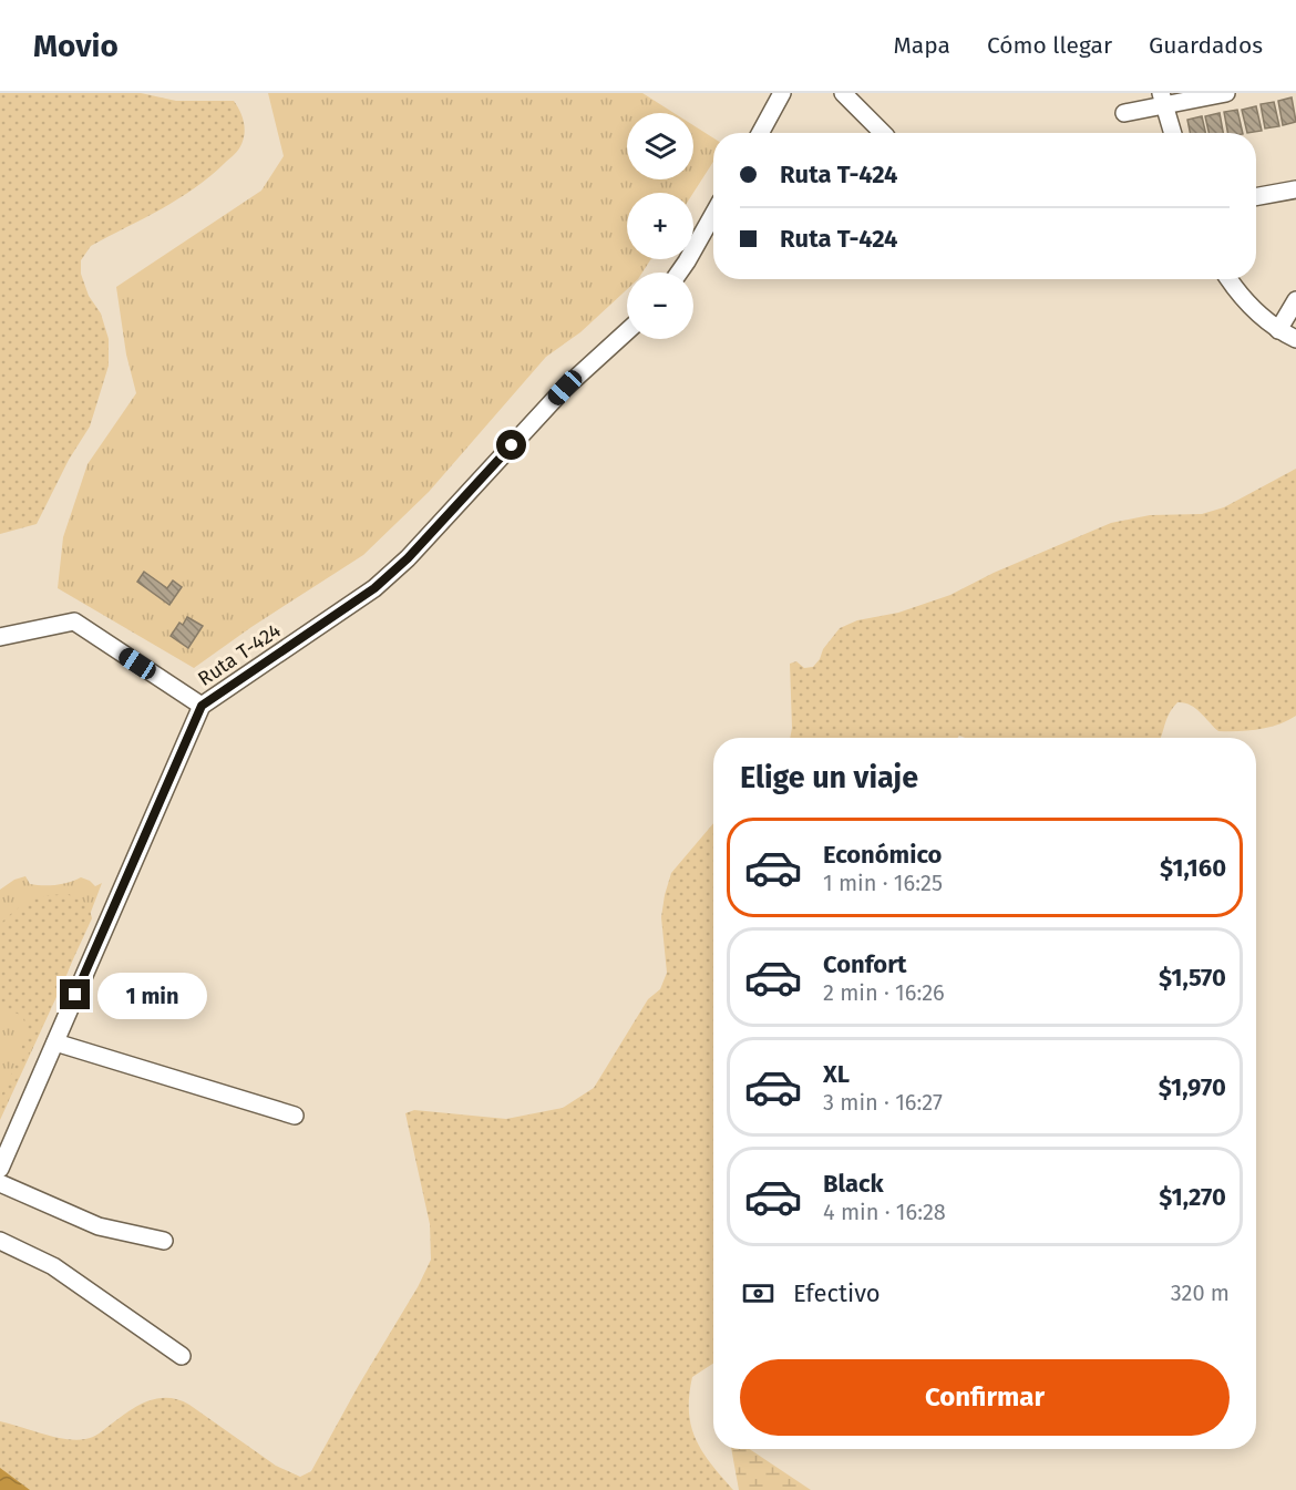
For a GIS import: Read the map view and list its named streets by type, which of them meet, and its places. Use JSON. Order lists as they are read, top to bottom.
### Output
{
  "streets": {
    "street": ["Ruta T-424"]
  },
  "page": {
    "header": "Movio",
    "nav": ["Mapa", "Cómo llegar", "Guardados"],
    "map_buttons": ["+", "−"],
    "banner": ["Ruta T-424", "Ruta T-424"],
    "heading": "Elige un viaje",
    "list": [
      {
        "name": "Económico",
        "note": "1 min · 16:25",
        "value": "$1,160"
      },
      {
        "name": "Confort",
        "note": "2 min · 16:26",
        "value": "$1,570"
      },
      {
        "name": "XL",
        "note": "3 min · 16:27",
        "value": "$1,970"
      },
      {
        "name": "Black",
        "note": "4 min · 16:28",
        "value": "$1,270"
      }
    ],
    "bubble": "1 min",
    "pay": ["Efectivo", "320 m"],
    "buttons": "Confirmar"
  }
}
